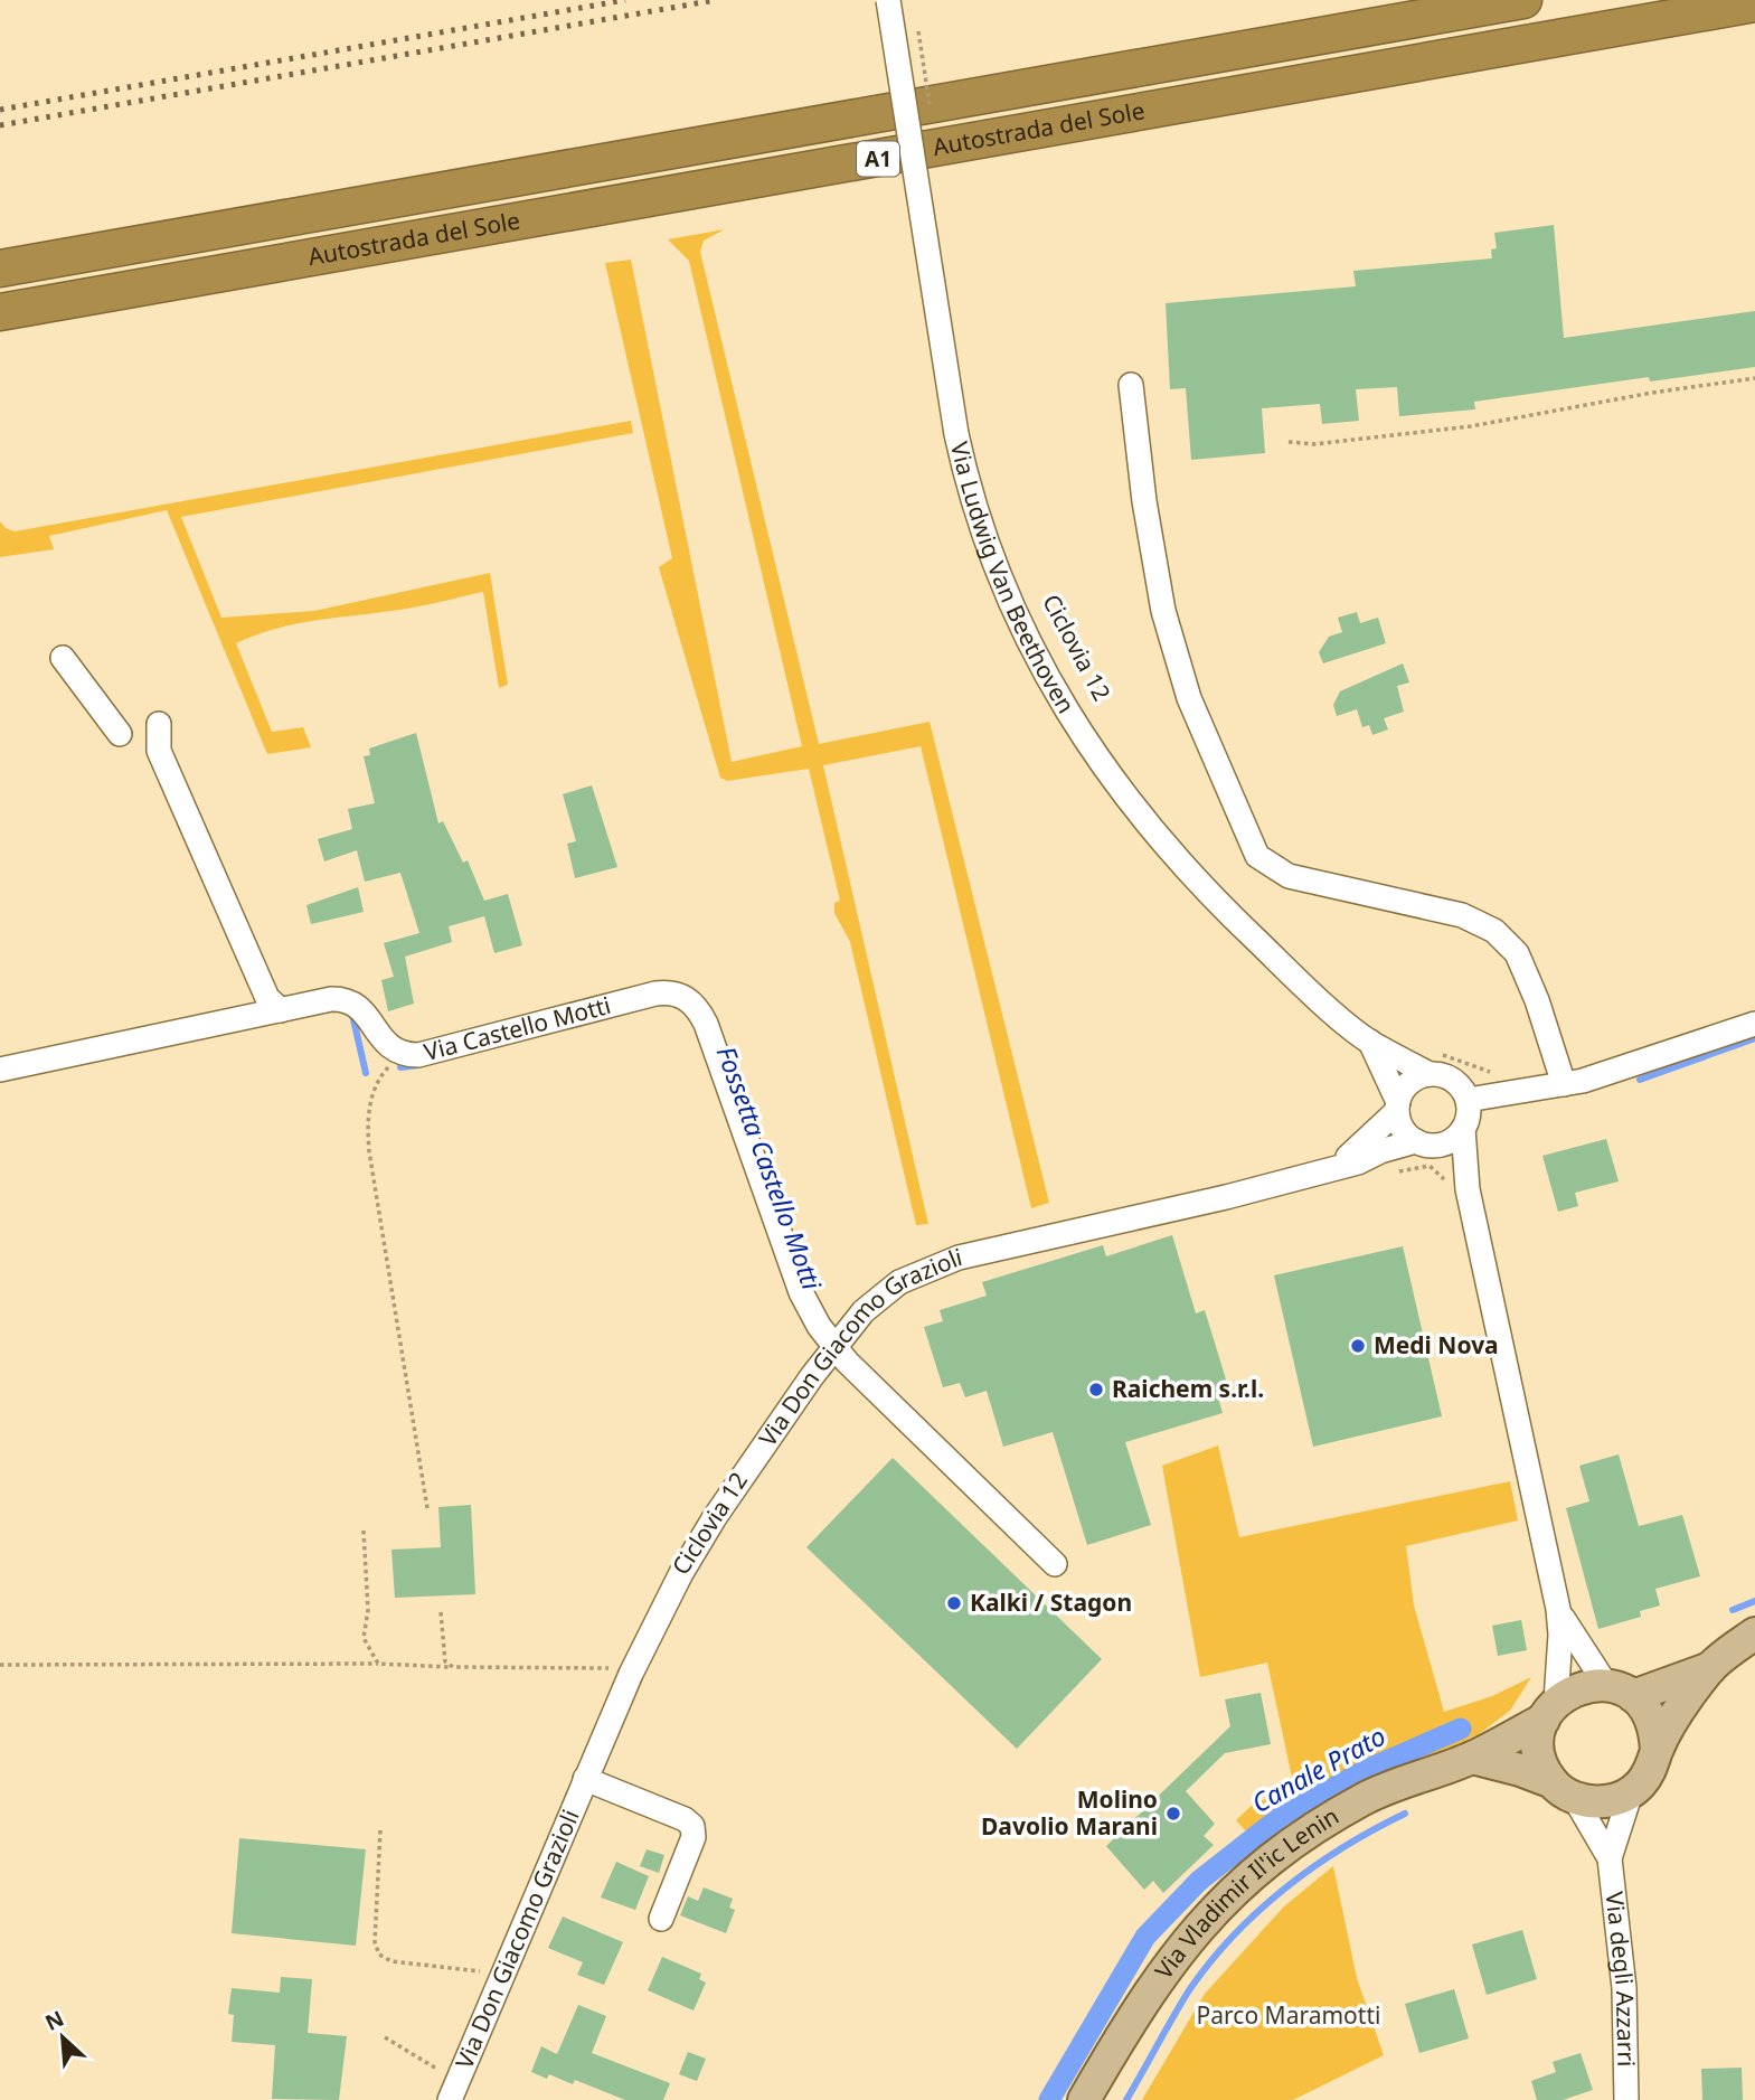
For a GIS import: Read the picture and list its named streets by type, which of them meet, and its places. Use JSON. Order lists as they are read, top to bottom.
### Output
{
  "streets": {
    "highway": ["Autostrada del Sole", "A1"],
    "main road": ["Via Vladimir Il'ic Lenin"],
    "street": [
      "Via Ludwig Van Beethoven",
      "Via Castello Motti",
      "Via Don Giacomo Grazioli",
      "Via degli Azzarri"
    ]
  },
  "crossings": [
    ["Via Ludwig Van Beethoven", "Via Don Giacomo Grazioli"],
    ["Via Ludwig Van Beethoven", "Via Vladimir Il'ic Lenin"],
    ["Via Ludwig Van Beethoven", "Via degli Azzarri"],
    ["Via Castello Motti", "Via Don Giacomo Grazioli"],
    ["Via Vladimir Il'ic Lenin", "Via degli Azzarri"]
  ],
  "water": ["Fossetta Castello Motti", "Canale Prato"],
  "parks": ["Parco Maramotti"],
  "places": [
    "Medi Nova",
    "Raichem s.r.l.",
    "Kalki / Stagon",
    "Molino Davolio Marani"
  ],
  "north": "top left"
}
